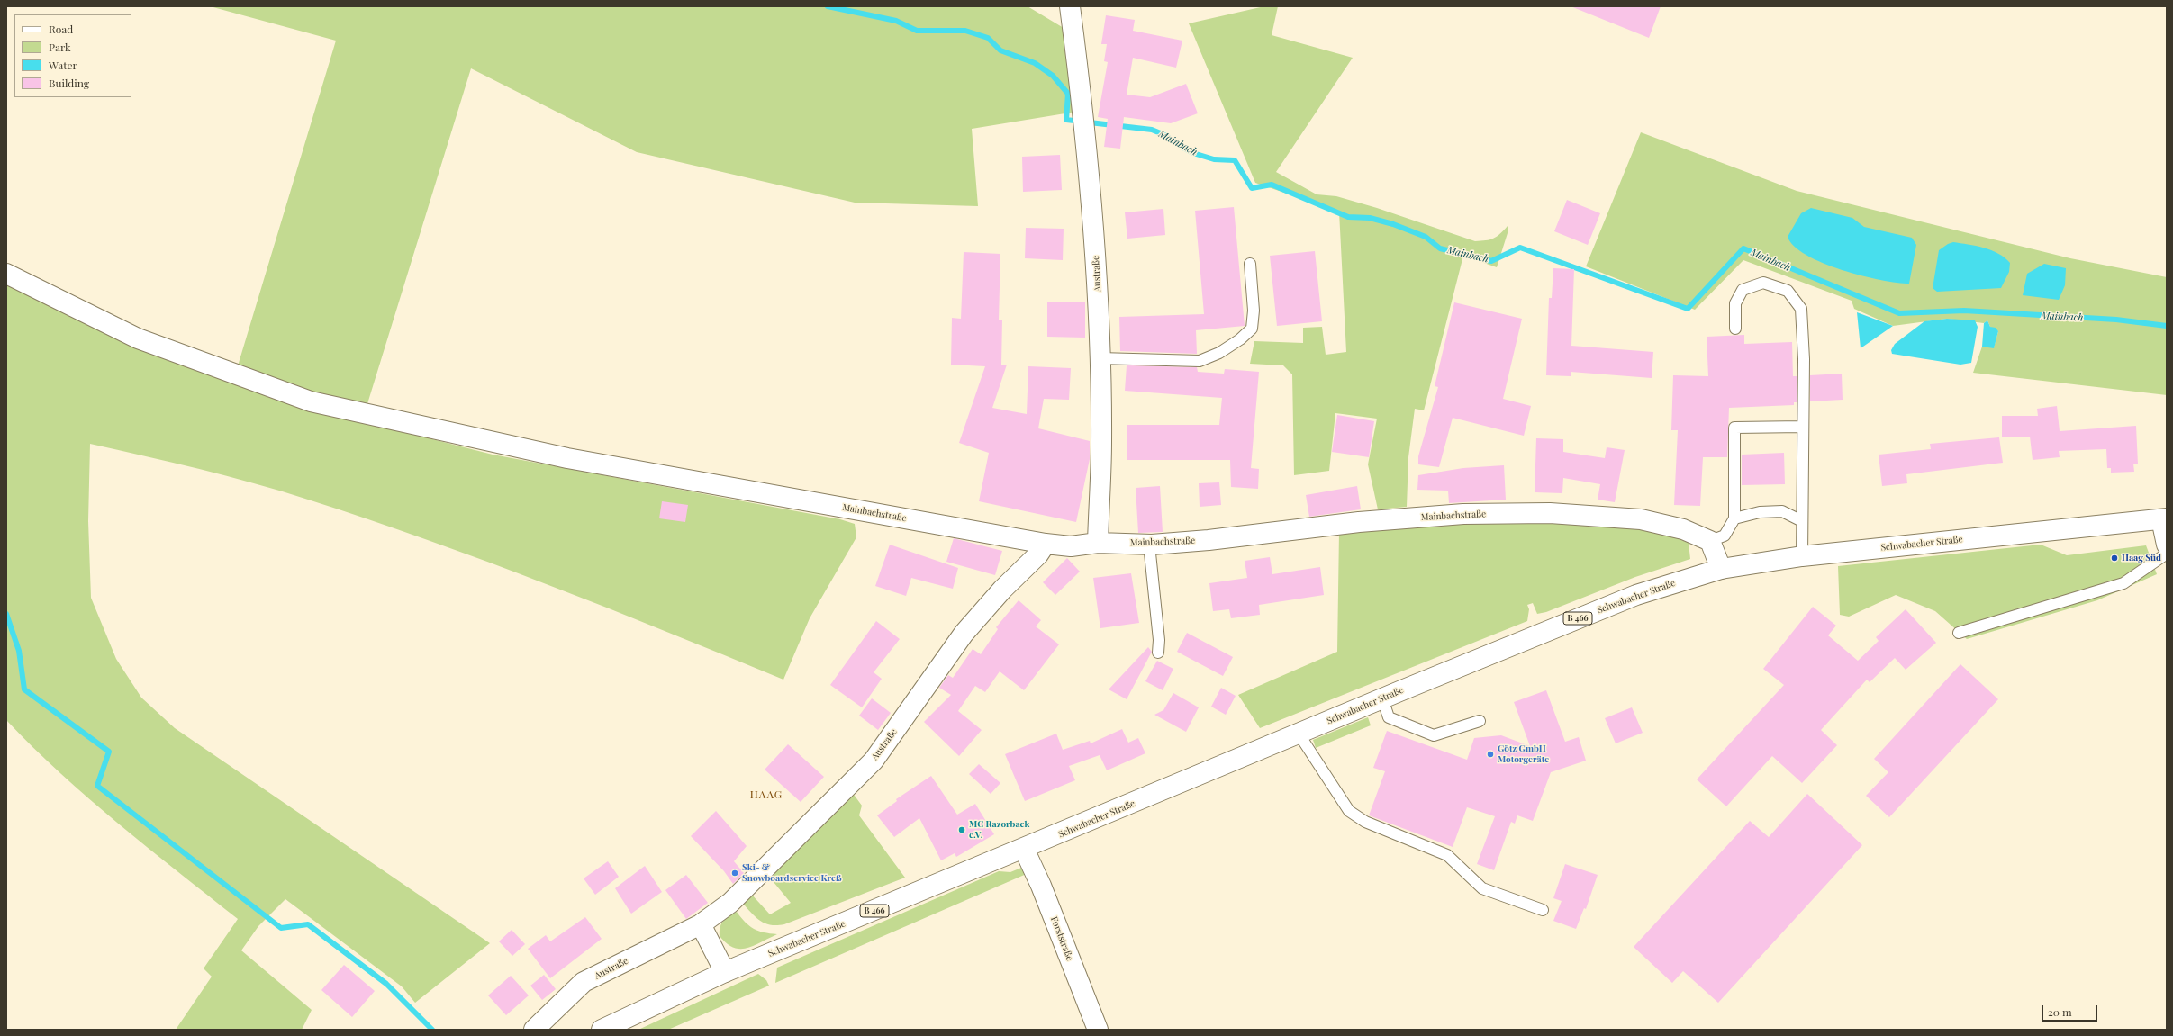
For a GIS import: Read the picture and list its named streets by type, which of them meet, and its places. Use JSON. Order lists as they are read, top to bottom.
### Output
{
  "streets": {
    "street": [
      "Austraße",
      "Mainbachstraße",
      "Schwabacher Straße",
      "B 466",
      "Forststraße"
    ]
  },
  "crossings": [
    ["Austraße", "Mainbachstraße"],
    ["Schwabacher Straße", "Forststraße"]
  ],
  "districts": ["HAAG"],
  "water": ["Mainbach"],
  "places": [
    "Haag Süd",
    "Götz GmbH Motorgeräte",
    "MC Razorback e.V.",
    "Ski- & Snowboardservice Kreß"
  ],
  "legend": [
    "Road",
    "Park",
    "Water",
    "Building"
  ],
  "scale_bar": "20 m"
}
